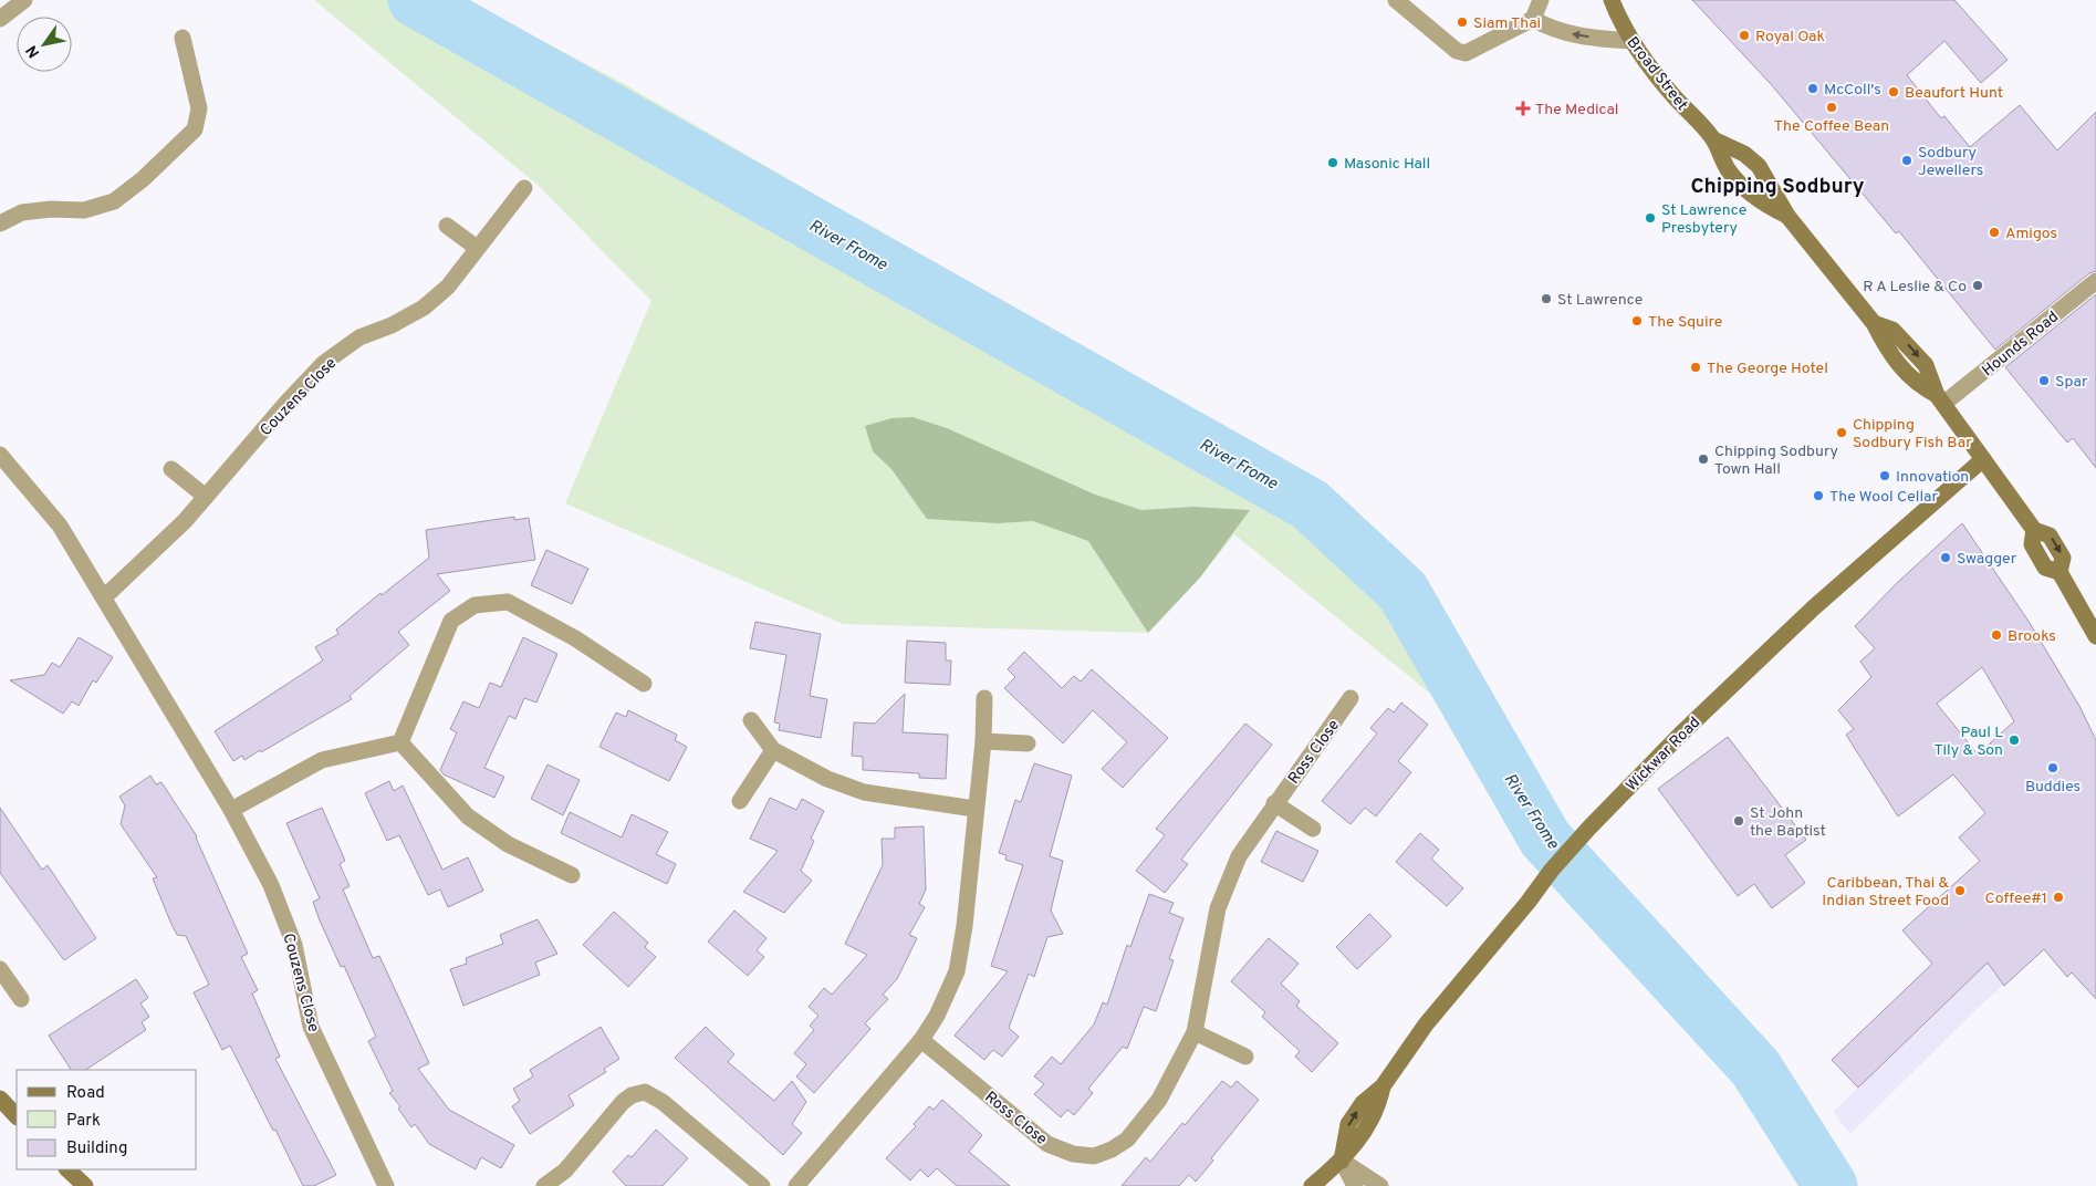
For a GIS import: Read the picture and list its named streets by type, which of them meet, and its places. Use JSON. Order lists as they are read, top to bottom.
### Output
{
  "streets": {
    "main road": ["Broad Street", "Wickwar Road"],
    "street": ["Hounds Road", "Couzens Close", "Ross Close"]
  },
  "crossings": [
    ["Broad Street", "Hounds Road"],
    ["Broad Street", "Wickwar Road"]
  ],
  "districts": ["Chipping Sodbury"],
  "water": ["River Frome"],
  "places": {
    "other": [
      "Siam Thai",
      "Royal Oak",
      "McColl's",
      "Beaufort Hunt",
      "The Coffee Bean",
      "Sodbury Jewellers",
      "Masonic Hall",
      "St Lawrence Presbytery",
      "Amigos",
      "R A Leslie & Co",
      "St Lawrence",
      "The Squire",
      "The George Hotel",
      "Spar",
      "Chipping Sodbury Fish Bar",
      "Chipping Sodbury Town Hall",
      "Innovation",
      "The Wool Cellar",
      "Swagger",
      "Brooks",
      "Paul L Tily & Son",
      "Buddies",
      "St John the Baptist",
      "Caribbean, Thai & Indian Street Food",
      "Coffee#1"
    ],
    "health": ["The Medical"]
  },
  "legend": ["Road", "Park", "Building"],
  "north": "bottom left"
}
